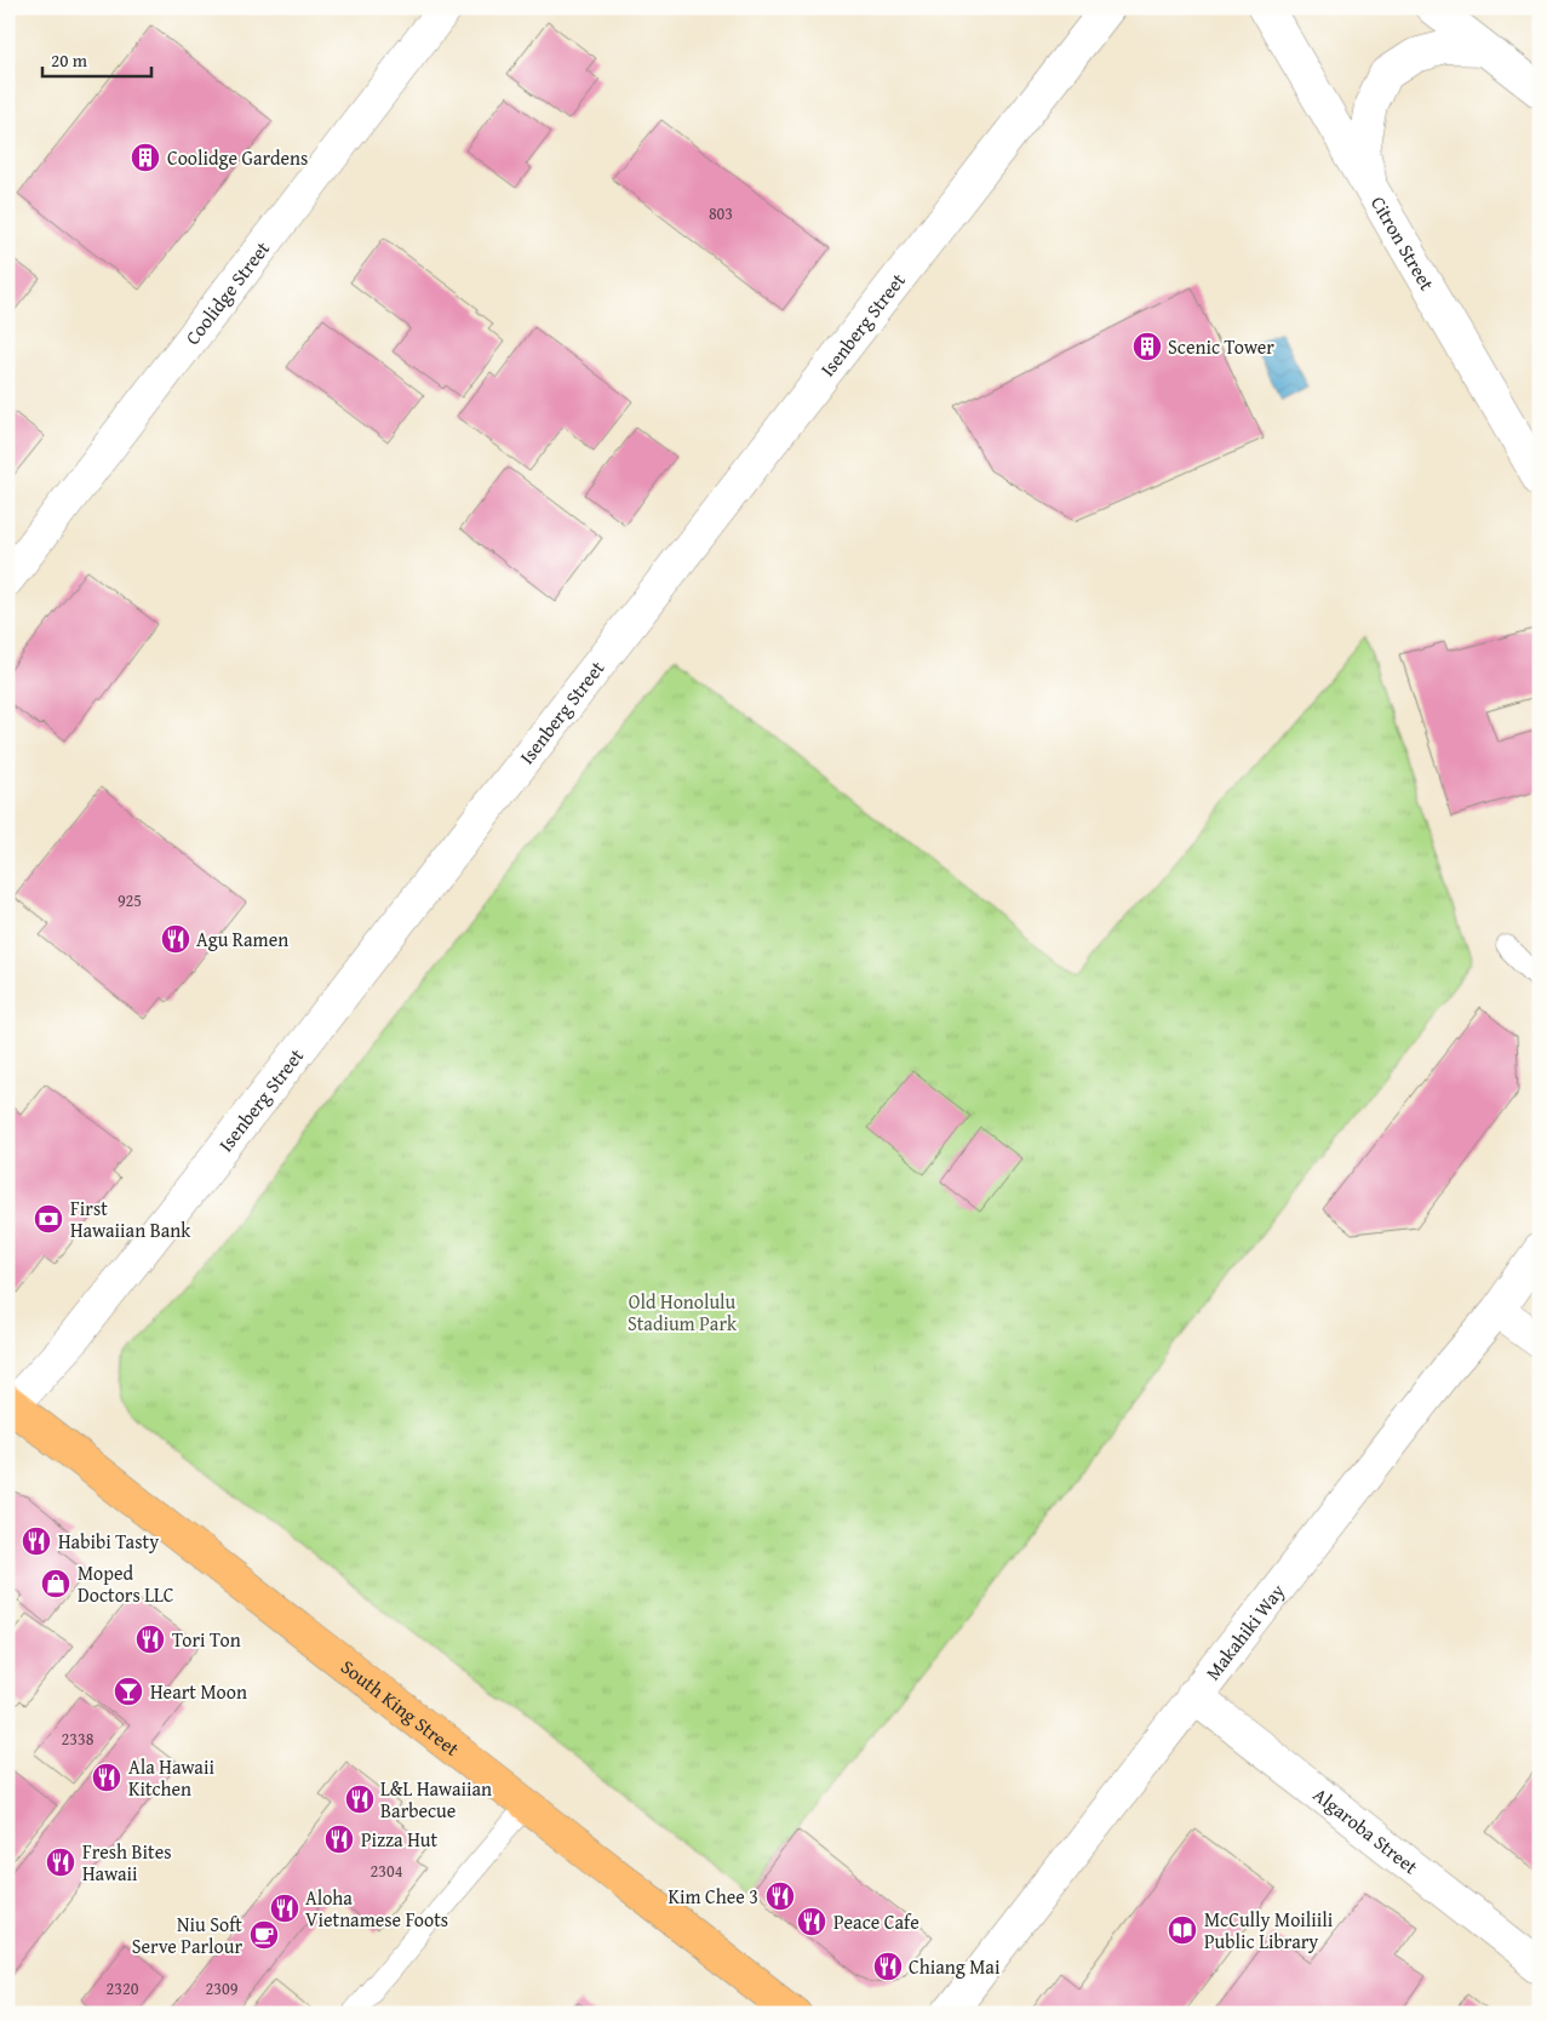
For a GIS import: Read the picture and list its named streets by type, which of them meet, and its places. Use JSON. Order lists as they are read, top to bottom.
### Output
{
  "streets": {
    "main road": ["South King Street"],
    "street": [
      "Citron Street",
      "Coolidge Street",
      "Isenberg Street",
      "Makahiki Way",
      "Algaroba Street"
    ]
  },
  "crossings": [
    ["Isenberg Street", "South King Street"],
    ["Makahiki Way", "Algaroba Street"]
  ],
  "parks": ["Old Honolulu Stadium Park"],
  "places": {
    "building": ["Coolidge Gardens", "Scenic Tower"],
    "restaurant": [
      "Agu Ramen",
      "Habibi Tasty",
      "Tori Ton",
      "Ala Hawaii Kitchen",
      "L&L Hawaiian Barbecue",
      "Pizza Hut",
      "Fresh Bites Hawaii",
      "Kim Chee 3",
      "Aloha Vietnamese Foots",
      "Peace Cafe",
      "Chiang Mai"
    ],
    "bank": ["First Hawaiian Bank"],
    "shop": ["Moped Doctors LLC"],
    "bar": ["Heart Moon"],
    "library": ["McCully Moiliili Public Library"],
    "cafe": ["Niu Soft Serve Parlour"]
  },
  "house_numbers": [
    "803",
    "925",
    "2338",
    "2304",
    "2320",
    "2309"
  ],
  "scale_bar": "20 m"
}
